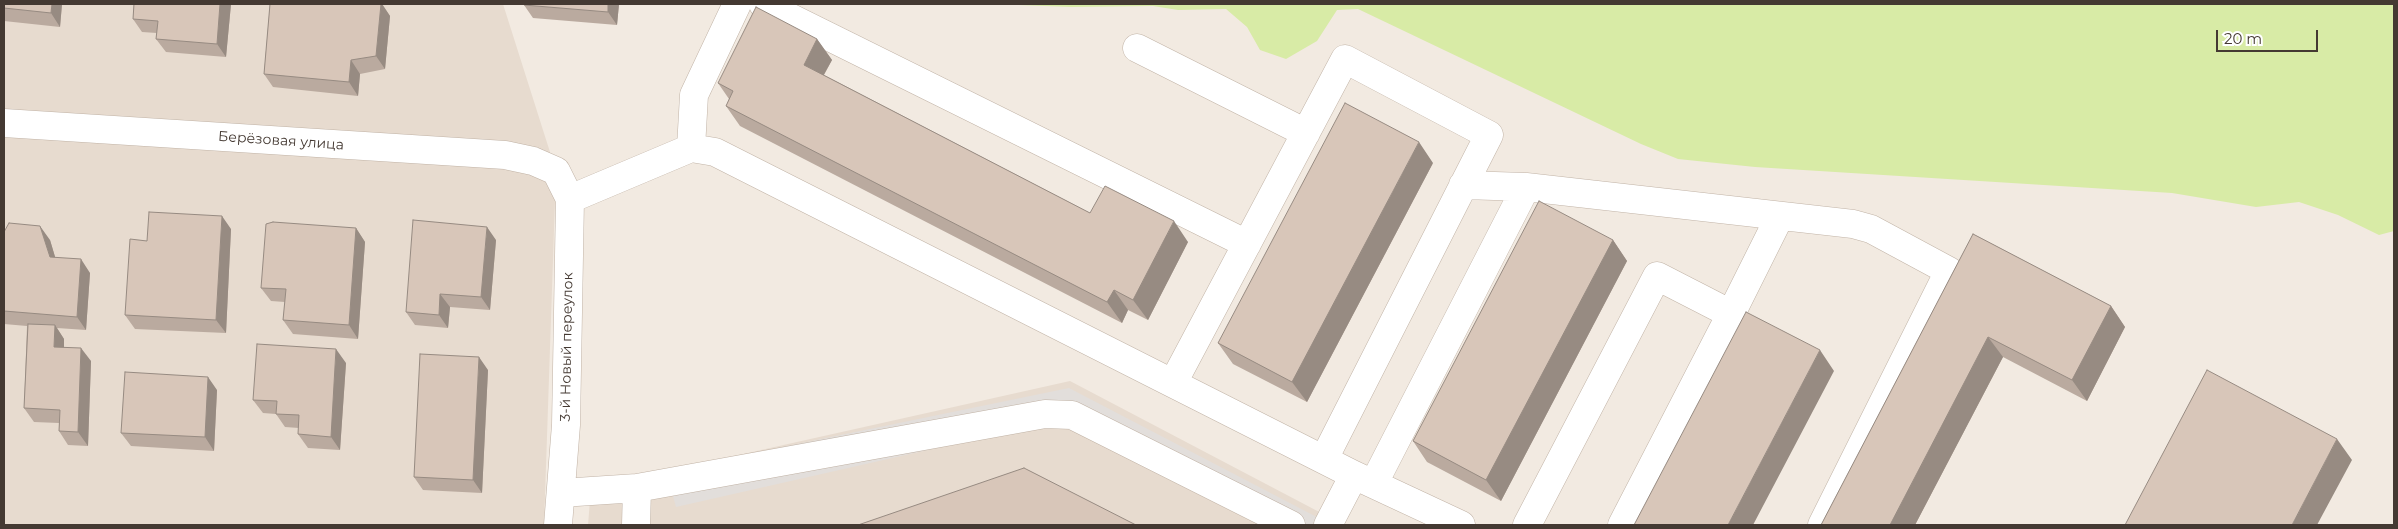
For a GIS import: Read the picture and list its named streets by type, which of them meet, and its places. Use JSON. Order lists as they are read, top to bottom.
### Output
{
  "streets": {
    "street": ["Берёзовая улица", "3-й Новый переулок"]
  },
  "crossings": [
    ["Берёзовая улица", "3-й Новый переулок"]
  ],
  "scale_bar": "20 m"
}
